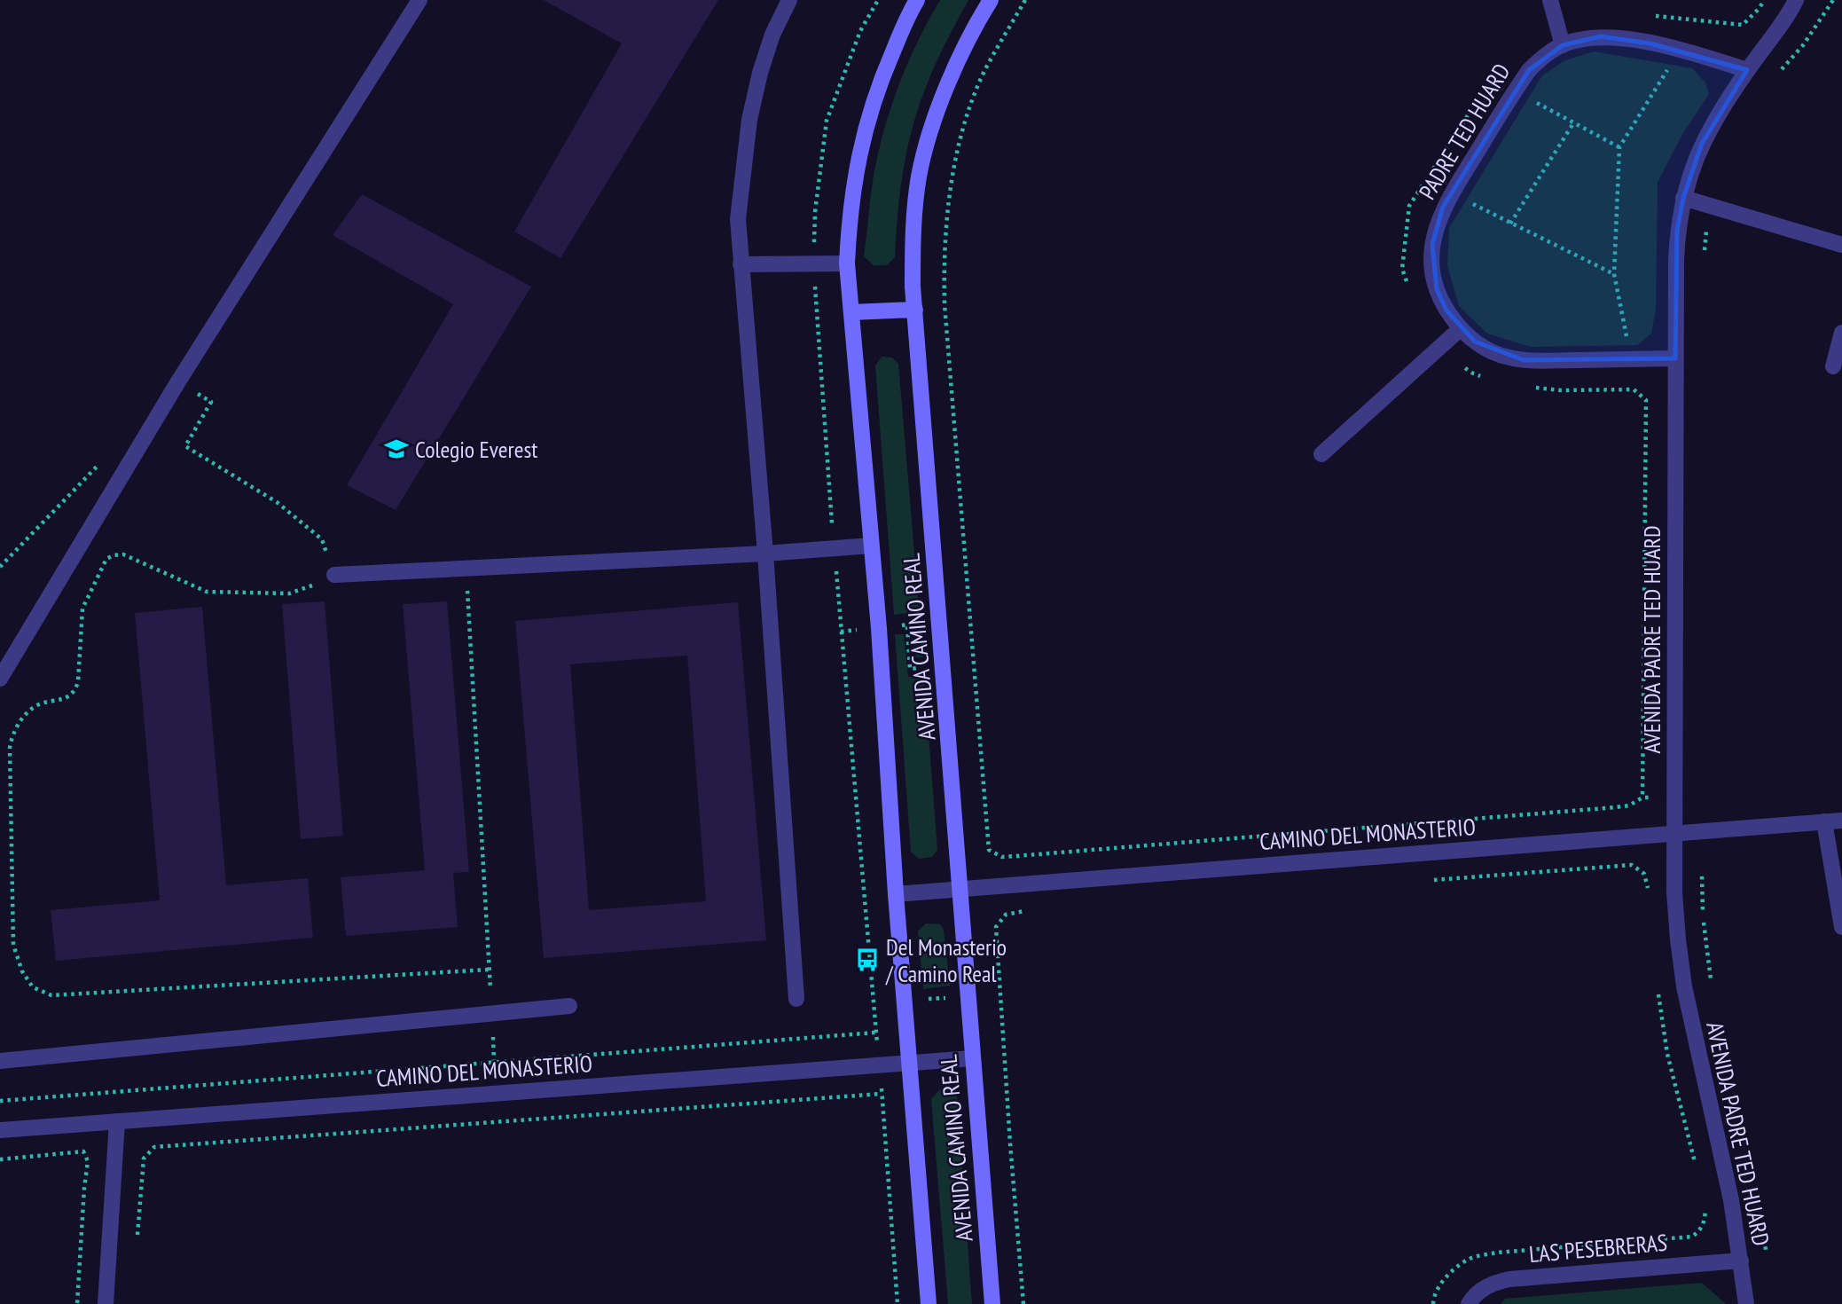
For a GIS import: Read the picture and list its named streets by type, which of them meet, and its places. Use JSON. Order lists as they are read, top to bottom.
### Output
{
  "streets": {
    "main road": ["AVENIDA CAMINO REAL"],
    "street": [
      "PADRE TED HUARD",
      "AVENIDA PADRE TED HUARD",
      "CAMINO DEL MONASTERIO",
      "LAS PESEBRERAS"
    ]
  },
  "crossings": [
    ["PADRE TED HUARD", "AVENIDA PADRE TED HUARD"],
    ["AVENIDA PADRE TED HUARD", "CAMINO DEL MONASTERIO"],
    ["AVENIDA PADRE TED HUARD", "LAS PESEBRERAS"],
    ["AVENIDA CAMINO REAL", "CAMINO DEL MONASTERIO"]
  ],
  "places": {
    "school or university": ["Colegio Everest"],
    "bus stop": ["Del Monasterio / Camino Real"]
  }
}
